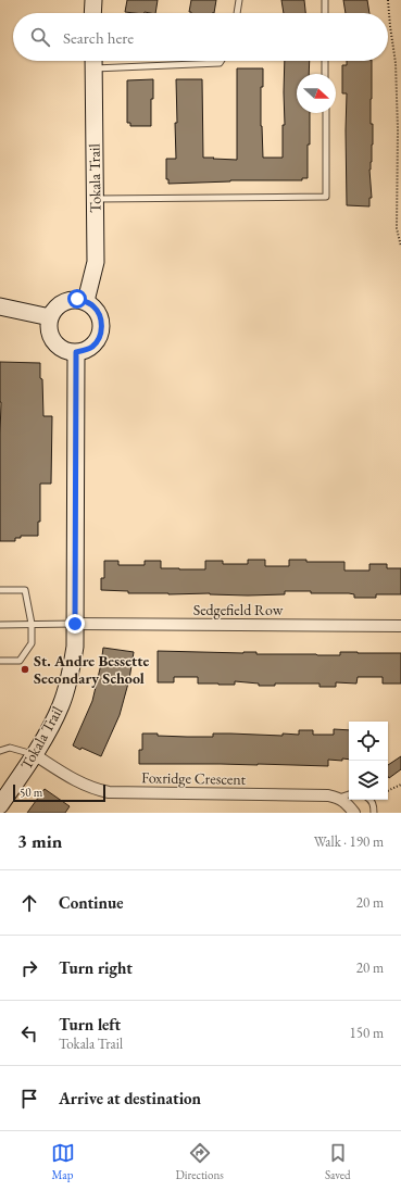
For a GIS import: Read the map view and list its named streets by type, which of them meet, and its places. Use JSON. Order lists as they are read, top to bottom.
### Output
{
  "streets": {
    "street": ["Tokala Trail", "Sedgefield Row", "Foxridge Crescent"]
  },
  "crossings": [
    ["Tokala Trail", "Sedgefield Row"],
    ["Tokala Trail", "Foxridge Crescent"]
  ],
  "places": ["St. Andre Bessette Secondary School"],
  "scale_bar": "50 m",
  "north": "right",
  "page": {
    "search": "Search here",
    "scale": "50 m",
    "heading": ["3 min", "Walk · 190 m"],
    "list": [
      ["Continue", "20 m"],
      ["Turn right", "20 m"],
      ["Turn left", "Tokala Trail", "150 m"],
      "Arrive at destination"
    ],
    "nav": ["Map", "Directions", "Saved"]
  }
}
